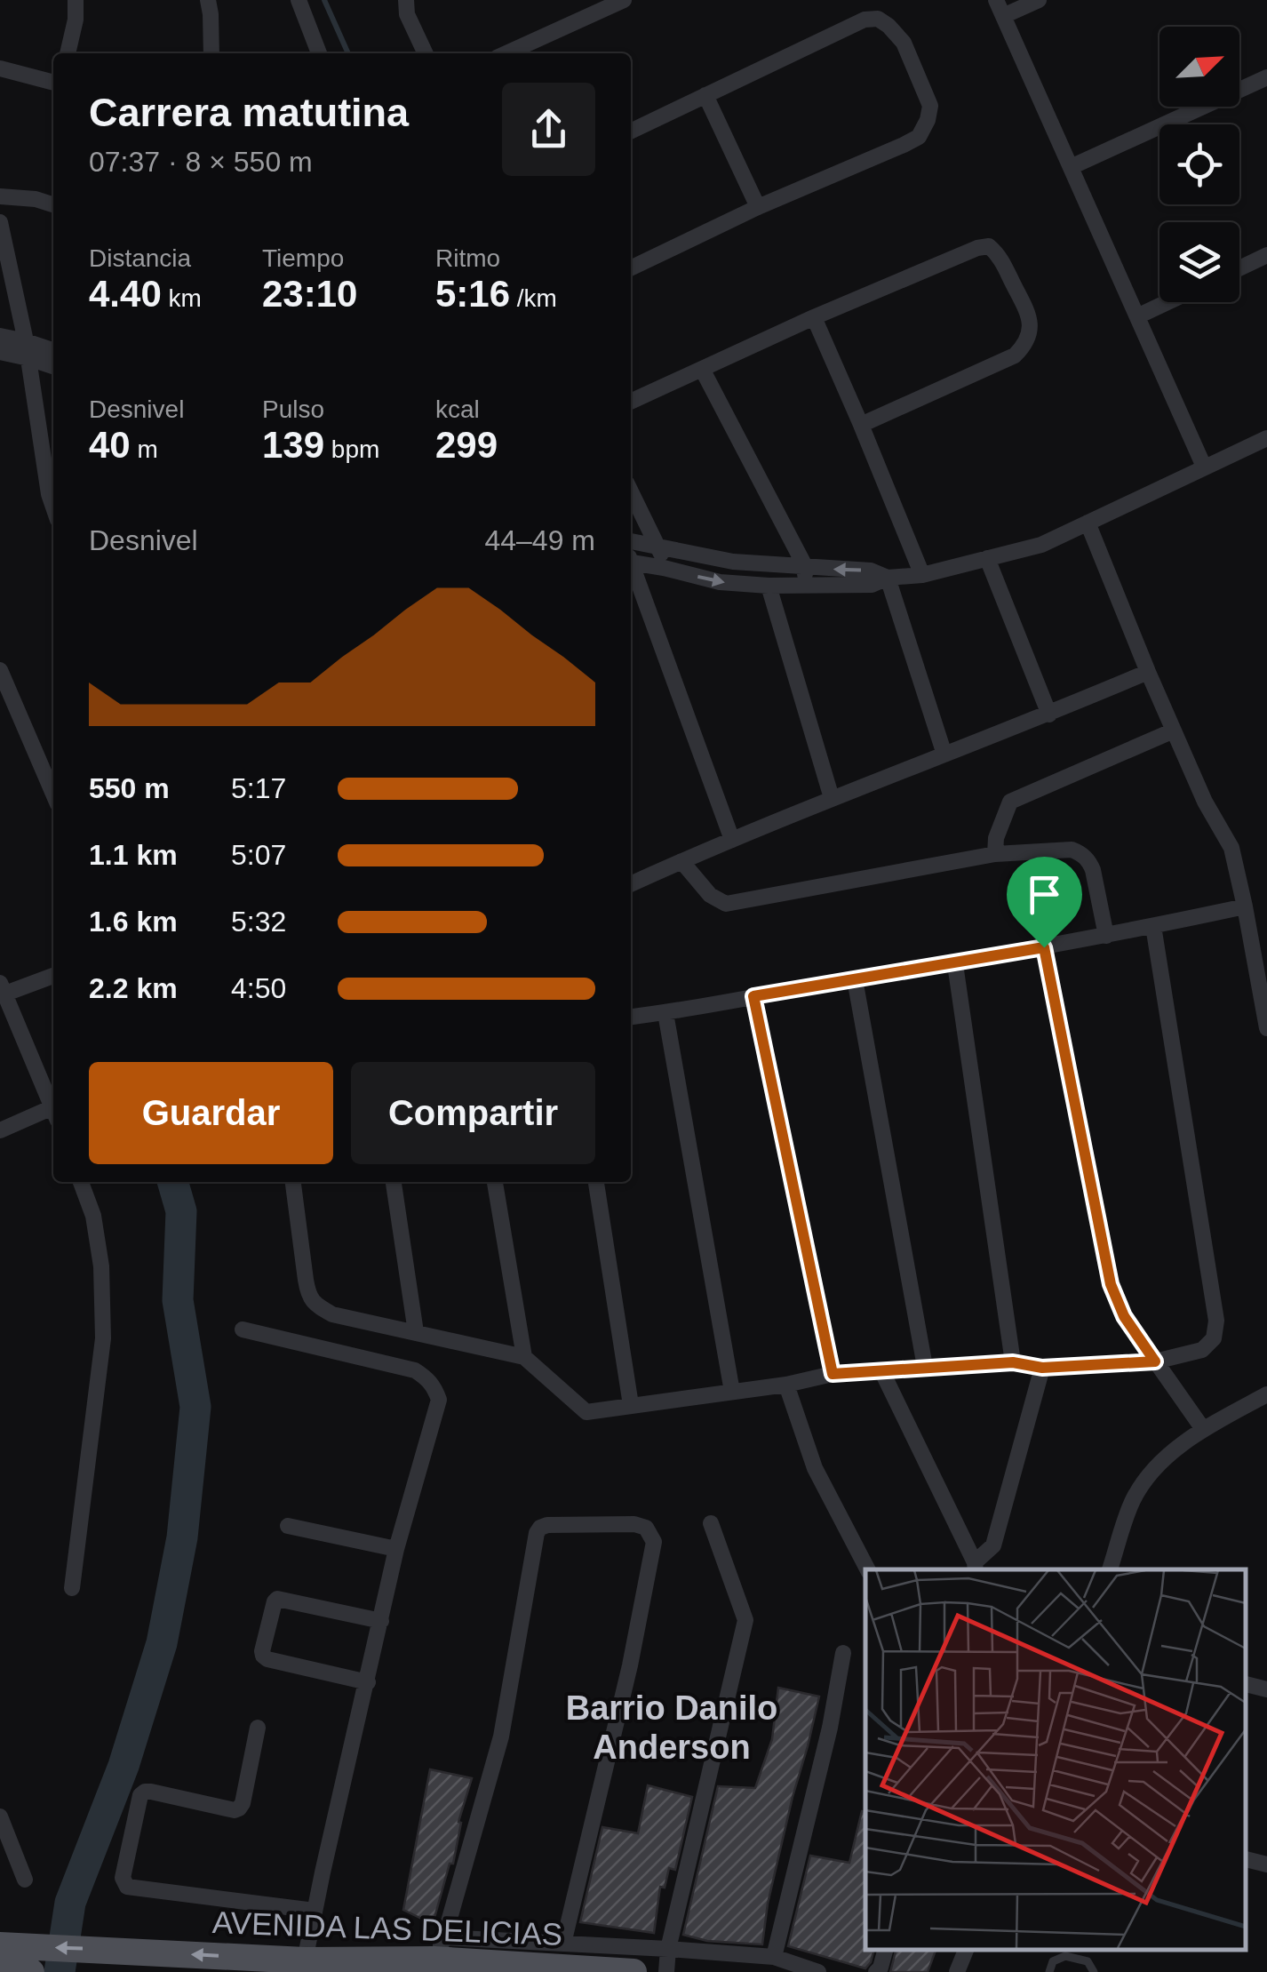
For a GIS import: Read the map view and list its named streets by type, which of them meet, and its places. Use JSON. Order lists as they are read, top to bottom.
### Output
{
  "streets": {
    "main road": ["AVENIDA LAS DELICIAS"]
  },
  "one_way": ["AVENIDA LAS DELICIAS"],
  "districts": ["Barrio Danilo Anderson"],
  "north": "top right",
  "page": {
    "heading": ["Carrera matutina", "07:37 · 8 × 550 m"],
    "stats": [
      ["Distancia", "4.40 km"],
      ["Tiempo", "23:10"],
      ["Ritmo", "5:16 /km"],
      ["Desnivel", "40 m"],
      ["Pulso", "139 bpm"],
      ["kcal", "299"]
    ],
    "chart": ["Desnivel", "44–49 m"],
    "list": [
      {
        "name": "550 m",
        "note": "5:17"
      },
      {
        "name": "1.1 km",
        "note": "5:07"
      },
      {
        "name": "1.6 km",
        "note": "5:32"
      },
      {
        "name": "2.2 km",
        "note": "4:50"
      }
    ],
    "buttons": ["Guardar", "Compartir"]
  }
}
